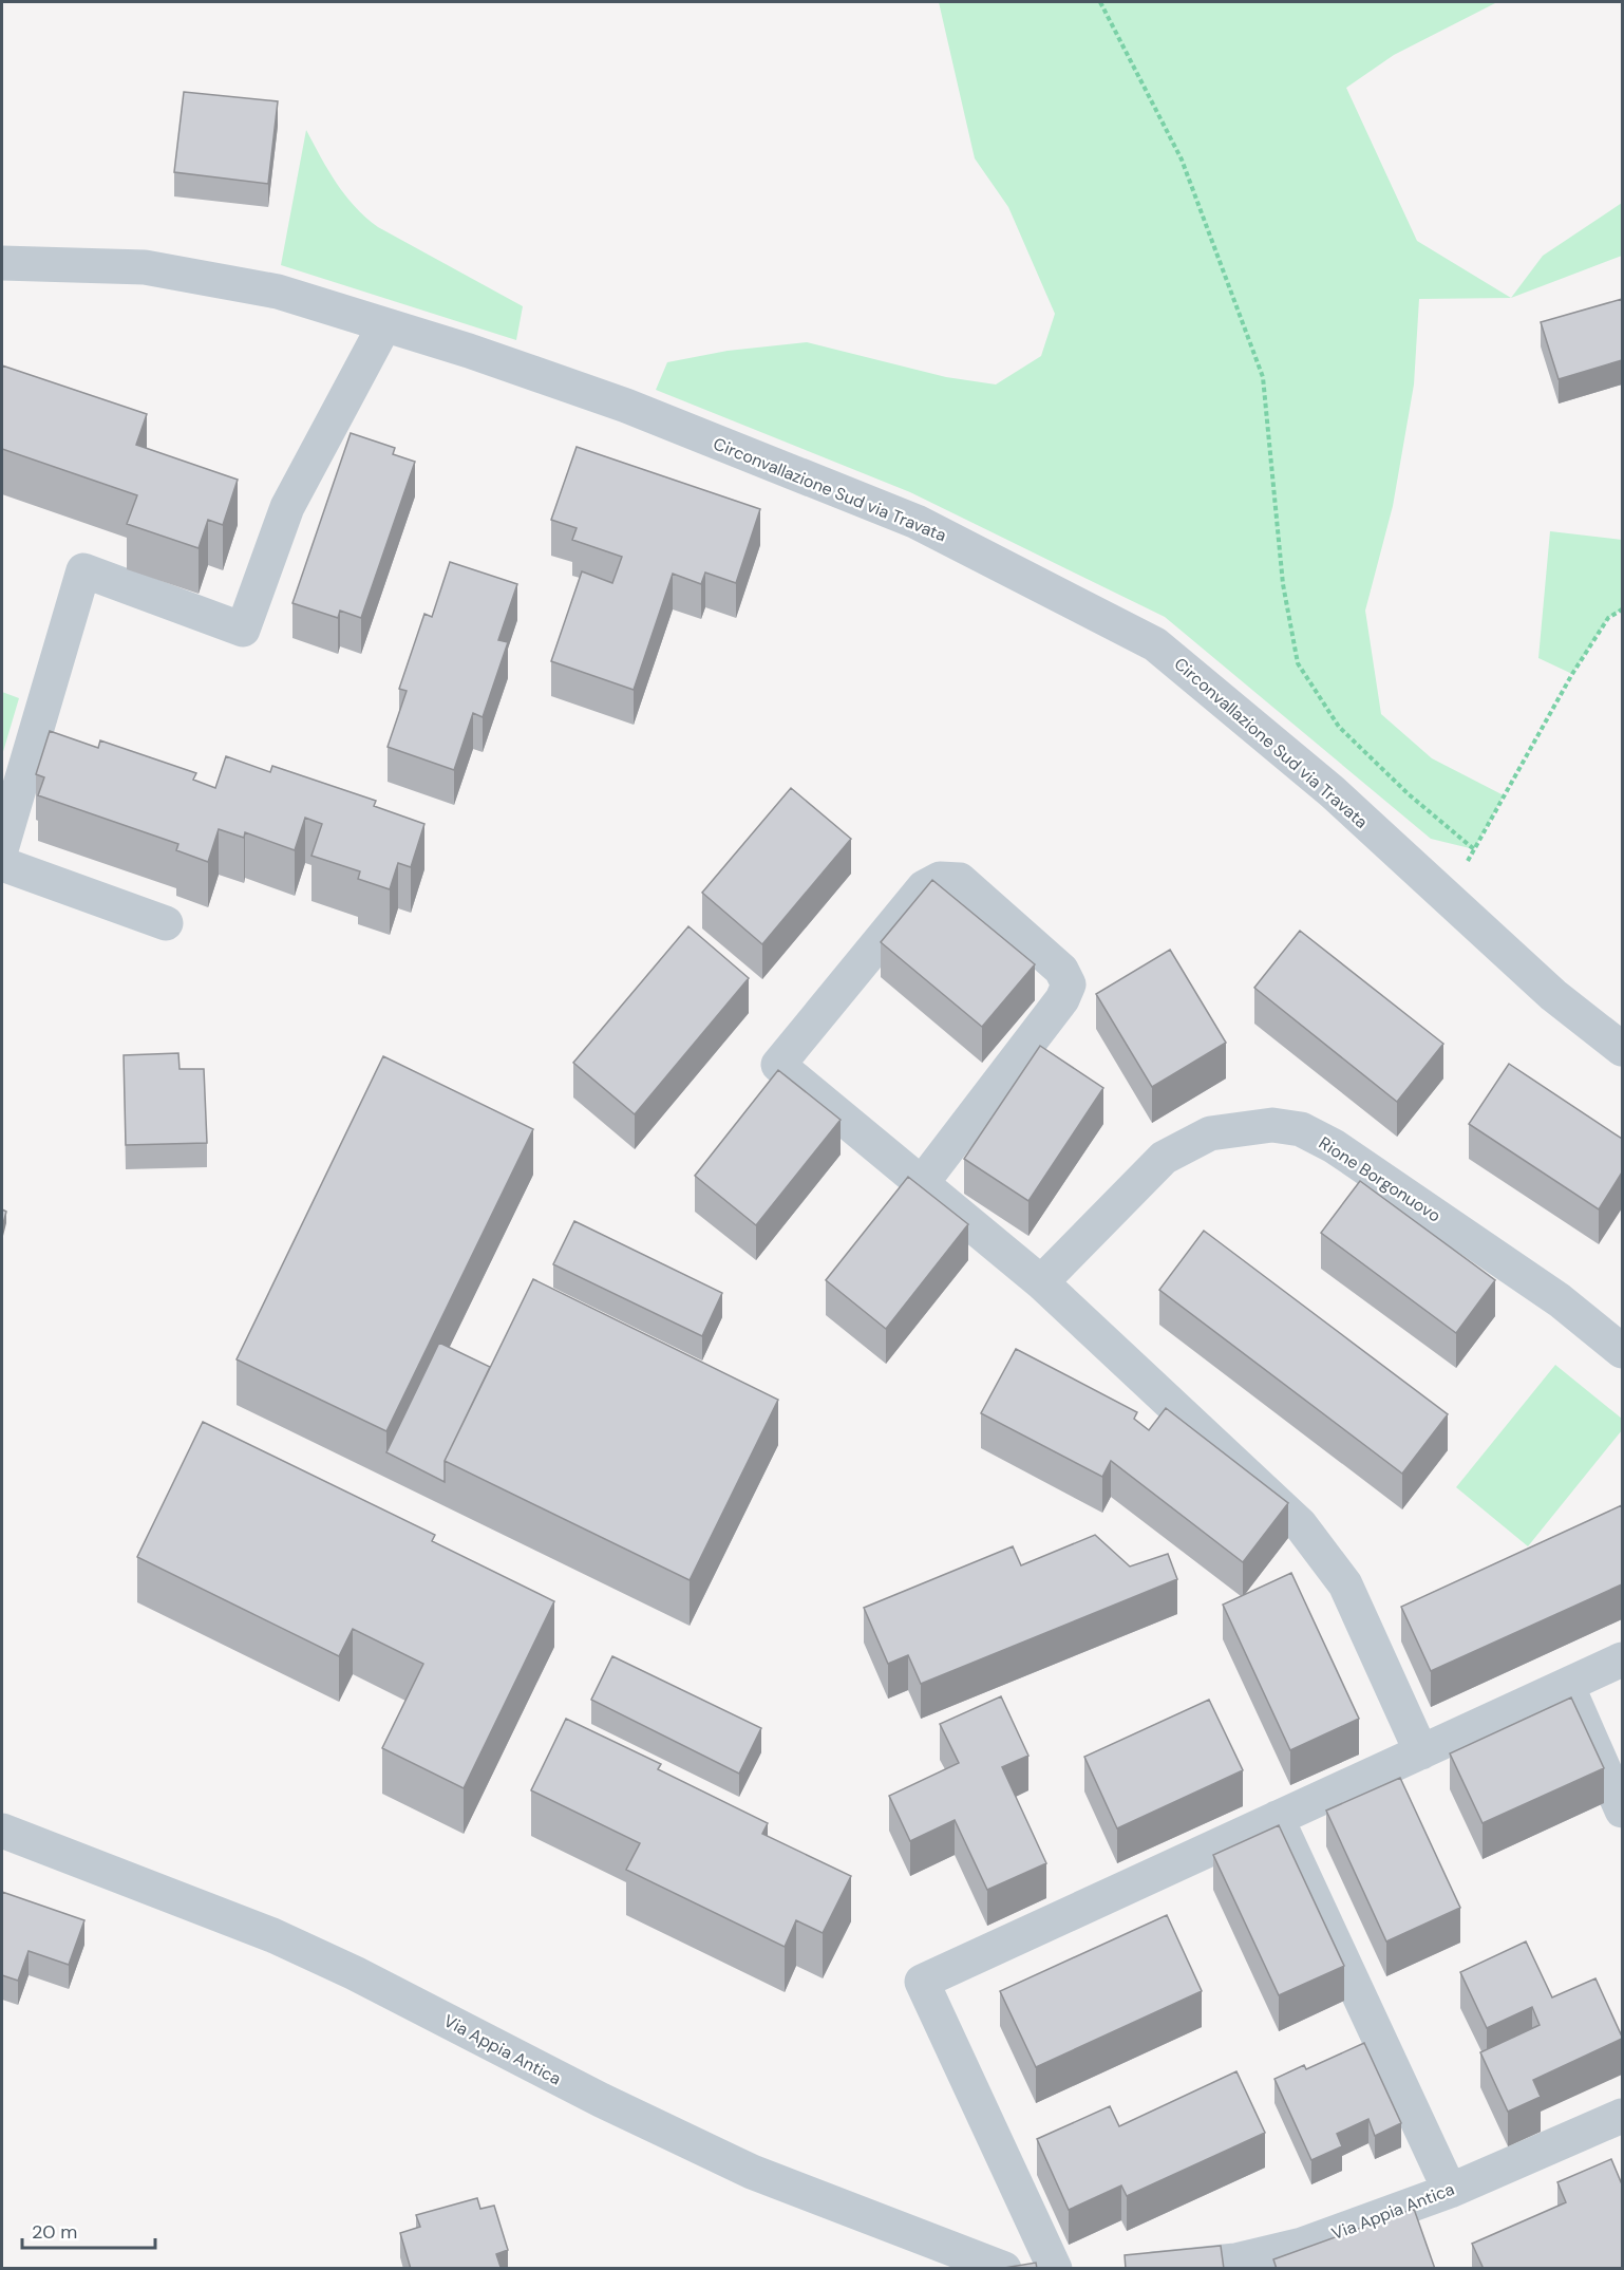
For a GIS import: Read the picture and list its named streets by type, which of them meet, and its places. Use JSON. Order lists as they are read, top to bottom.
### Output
{
  "streets": {
    "street": ["Circonvallazione Sud via Travata", "Rione Borgonuovo", "Via Appia Antica"]
  },
  "scale_bar": "20 m"
}
